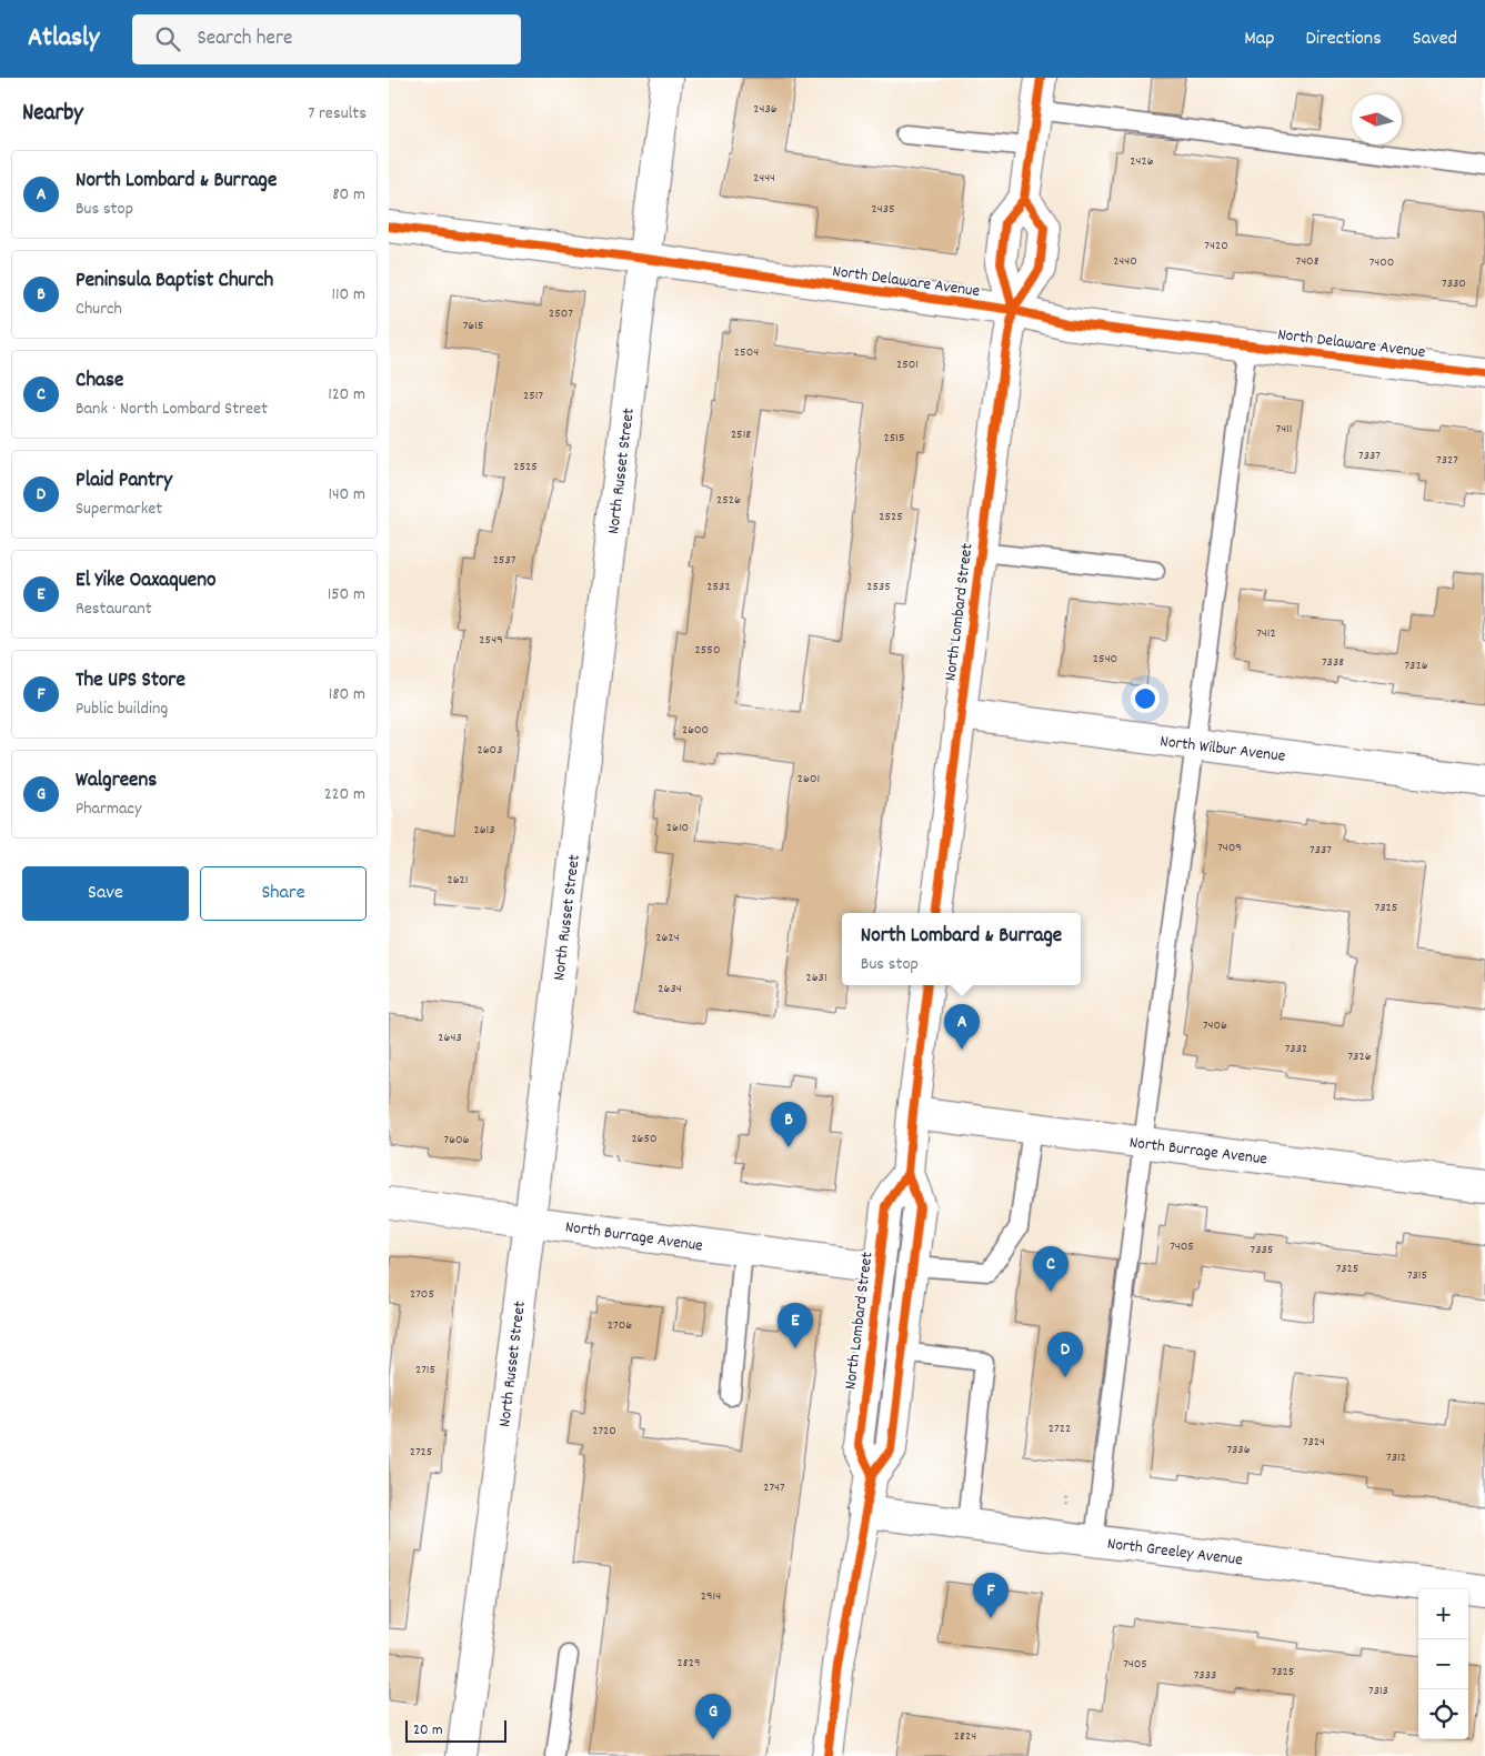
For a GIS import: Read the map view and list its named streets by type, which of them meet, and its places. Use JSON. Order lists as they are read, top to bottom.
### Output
{
  "streets": {
    "street": [
      "North Delaware Avenue",
      "North Russet Street",
      "North Lombard Street",
      "North Wilbur Avenue",
      "North Burrage Avenue",
      "North Greeley Avenue"
    ]
  },
  "crossings": [
    ["North Delaware Avenue", "North Russet Street"],
    ["North Delaware Avenue", "North Lombard Street"],
    ["North Russet Street", "North Burrage Avenue"],
    ["North Lombard Street", "North Wilbur Avenue"],
    ["North Lombard Street", "North Burrage Avenue"],
    ["North Lombard Street", "North Greeley Avenue"]
  ],
  "house_numbers": [
    "2436",
    "2426",
    "2444",
    "2435",
    "7420",
    "2440",
    "7408",
    "7400",
    "7330",
    "2507",
    "7615",
    "2504",
    "2501",
    "2517",
    "7411",
    "2518",
    "2515",
    "7337",
    "7327",
    "2525",
    "2526",
    "2525",
    "2537",
    "2532",
    "2535",
    "7412",
    "2549",
    "2550",
    "2540",
    "7338",
    "7326",
    "2600",
    "2603",
    "2601",
    "2610",
    "2613",
    "7409",
    "7337",
    "2621",
    "7325",
    "2624",
    "2631",
    "2634",
    "7406",
    "2643",
    "7332",
    "7326",
    "2650",
    "7606",
    "7405",
    "7335",
    "7325",
    "7315",
    "2705",
    "2706",
    "2715",
    "2722",
    "2720",
    "7324",
    "7336",
    "2725",
    "7312",
    "2747",
    "2914",
    "2829",
    "7405",
    "7325",
    "7333",
    "7313",
    "2824"
  ],
  "scale_bar": "20 m",
  "north": "left",
  "page": {
    "header": "Atlasly",
    "search": "Search here",
    "nav": ["Map", "Directions", "Saved"],
    "heading": ["Nearby", "7 results"],
    "list": [
      {
        "mark": "A",
        "name": "North Lombard & Burrage",
        "note": "Bus stop",
        "value": "80 m"
      },
      {
        "mark": "B",
        "name": "Peninsula Baptist Church",
        "note": "Church",
        "value": "110 m"
      },
      {
        "mark": "C",
        "name": "Chase",
        "note": "Bank · North Lombard Street",
        "value": "120 m"
      },
      {
        "mark": "D",
        "name": "Plaid Pantry",
        "note": "Supermarket",
        "value": "140 m"
      },
      {
        "mark": "E",
        "name": "El Yike Oaxaqueno",
        "note": "Restaurant",
        "value": "150 m"
      },
      {
        "mark": "F",
        "name": "The UPS Store",
        "note": "Public building",
        "value": "180 m"
      },
      {
        "mark": "G",
        "name": "Walgreens",
        "note": "Pharmacy",
        "value": "220 m"
      }
    ],
    "buttons": ["Save", "Share"],
    "popup": ["North Lombard & Burrage", "Bus stop"],
    "pins": [
      "A",
      "B",
      "C",
      "E",
      "D",
      "F",
      "G"
    ],
    "map_buttons": ["+", "−"],
    "scale": "20 m"
  }
}
